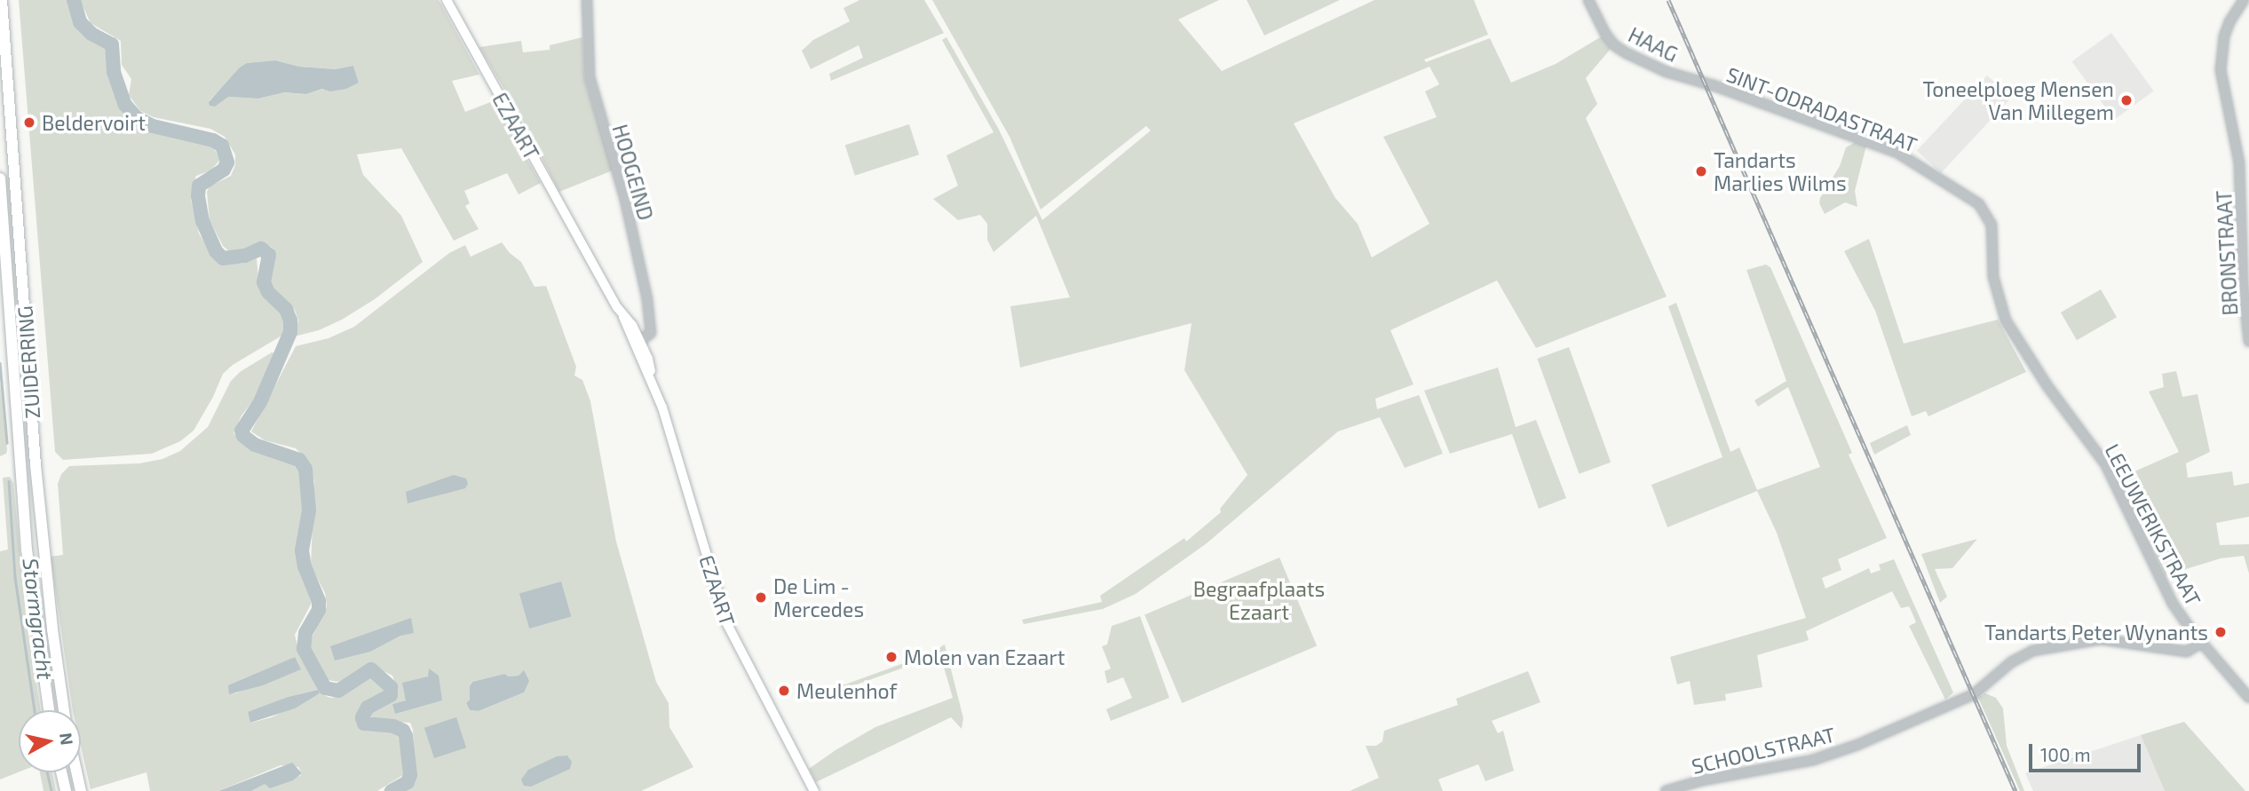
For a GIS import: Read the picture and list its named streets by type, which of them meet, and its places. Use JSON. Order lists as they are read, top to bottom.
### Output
{
  "streets": {
    "highway": ["ZUIDERRING"],
    "main road": ["EZAART"],
    "street": [
      "HAAG",
      "SINT-ODRADASTRAAT",
      "HOOGEIND",
      "BRONSTRAAT",
      "LEEUWERIKSTRAAT",
      "SCHOOLSTRAAT"
    ]
  },
  "crossings": [
    ["HAAG", "SINT-ODRADASTRAAT"],
    ["SINT-ODRADASTRAAT", "LEEUWERIKSTRAAT"],
    ["EZAART", "HOOGEIND"],
    ["LEEUWERIKSTRAAT", "SCHOOLSTRAAT"]
  ],
  "water": ["Stormgracht"],
  "parks": ["Begraafplaats Ezaart"],
  "places": [
    "Toneelploeg Mensen Van Millegem",
    "Beldervoirt",
    "Tandarts Marlies Wilms",
    "De Lim - Mercedes",
    "Tandarts Peter Wynants",
    "Molen van Ezaart",
    "Meulenhof"
  ],
  "scale_bar": "100 m",
  "north": "right"
}
